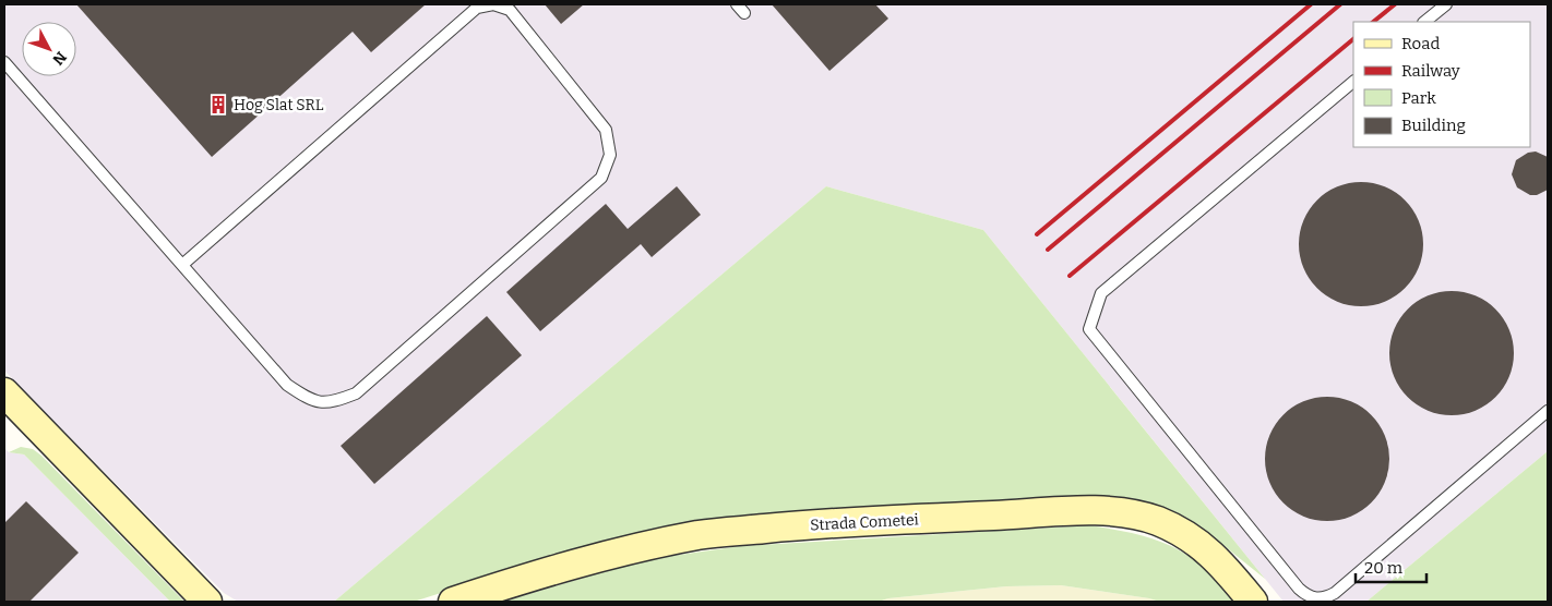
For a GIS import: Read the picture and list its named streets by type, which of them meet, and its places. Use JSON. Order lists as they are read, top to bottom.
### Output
{
  "streets": {
    "street": ["Strada Cometei"]
  },
  "places": {
    "building": ["Hog Slat SRL"]
  },
  "legend": [
    "Road",
    "Railway",
    "Park",
    "Building"
  ],
  "scale_bar": "20 m",
  "north": "bottom right"
}
